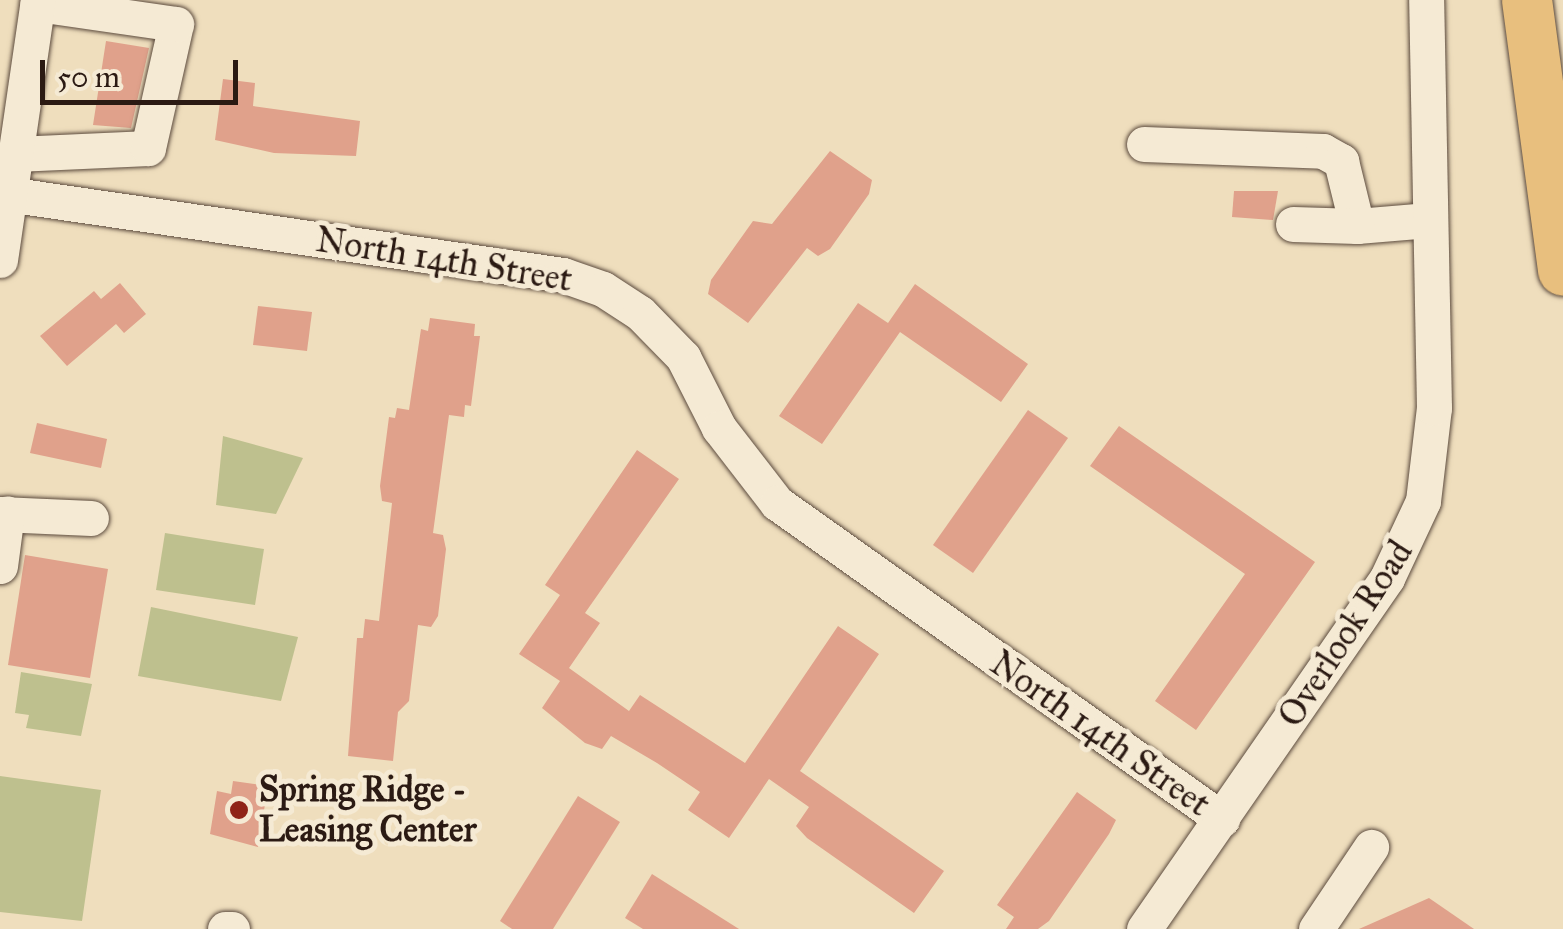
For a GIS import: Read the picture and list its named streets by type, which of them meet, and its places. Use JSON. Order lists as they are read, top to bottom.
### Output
{
  "streets": {
    "street": ["North 14th Street", "Overlook Road"]
  },
  "crossings": [
    ["North 14th Street", "Overlook Road"]
  ],
  "places": ["Spring Ridge - Leasing Center"],
  "scale_bar": "50 m"
}
